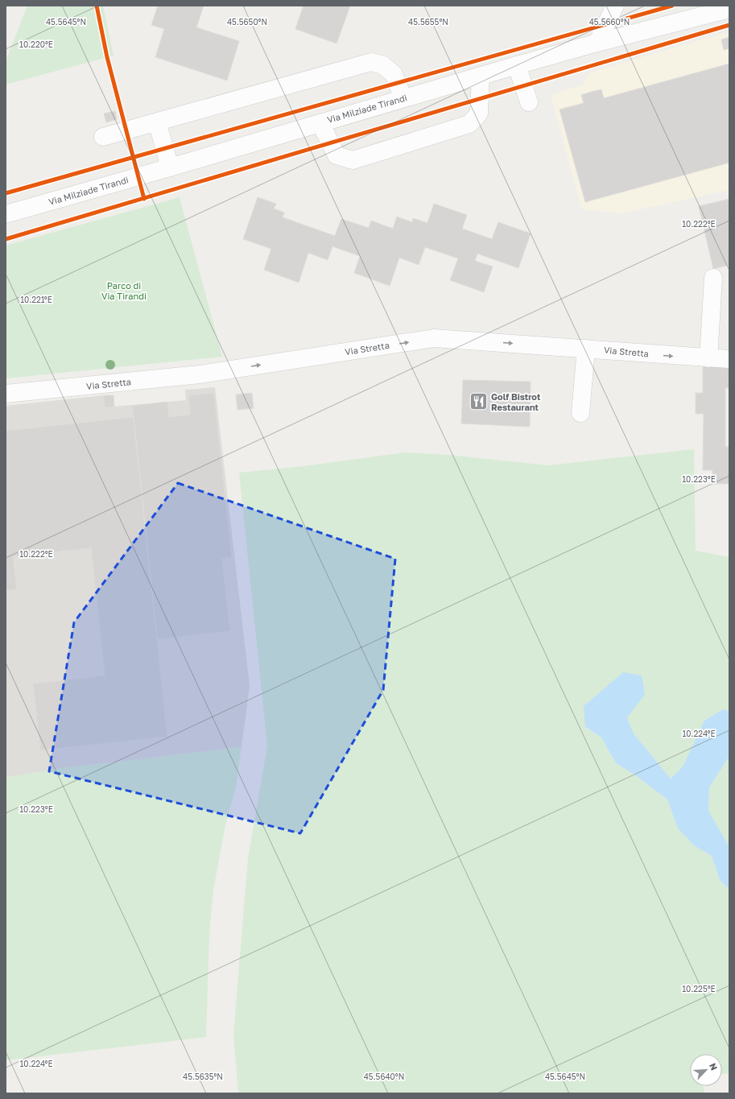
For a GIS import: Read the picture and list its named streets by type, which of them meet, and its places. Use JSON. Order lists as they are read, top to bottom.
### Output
{
  "streets": {
    "street": ["Via Milziade Tirandi", "Via Stretta"]
  },
  "one_way": ["Via Stretta"],
  "parks": ["Parco di Via Tirandi"],
  "places": {
    "restaurant": ["Golf Bistrot Restaurant"]
  },
  "north": "top right",
  "coordinates": [
    "45.5645°N",
    "45.5650°N",
    "45.5655°N",
    "45.5660°N",
    "10.220°E",
    "10.222°E",
    "10.221°E",
    "10.223°E",
    "10.224°E",
    "10.225°E",
    "45.5635°N",
    "45.5640°N"
  ]
}
